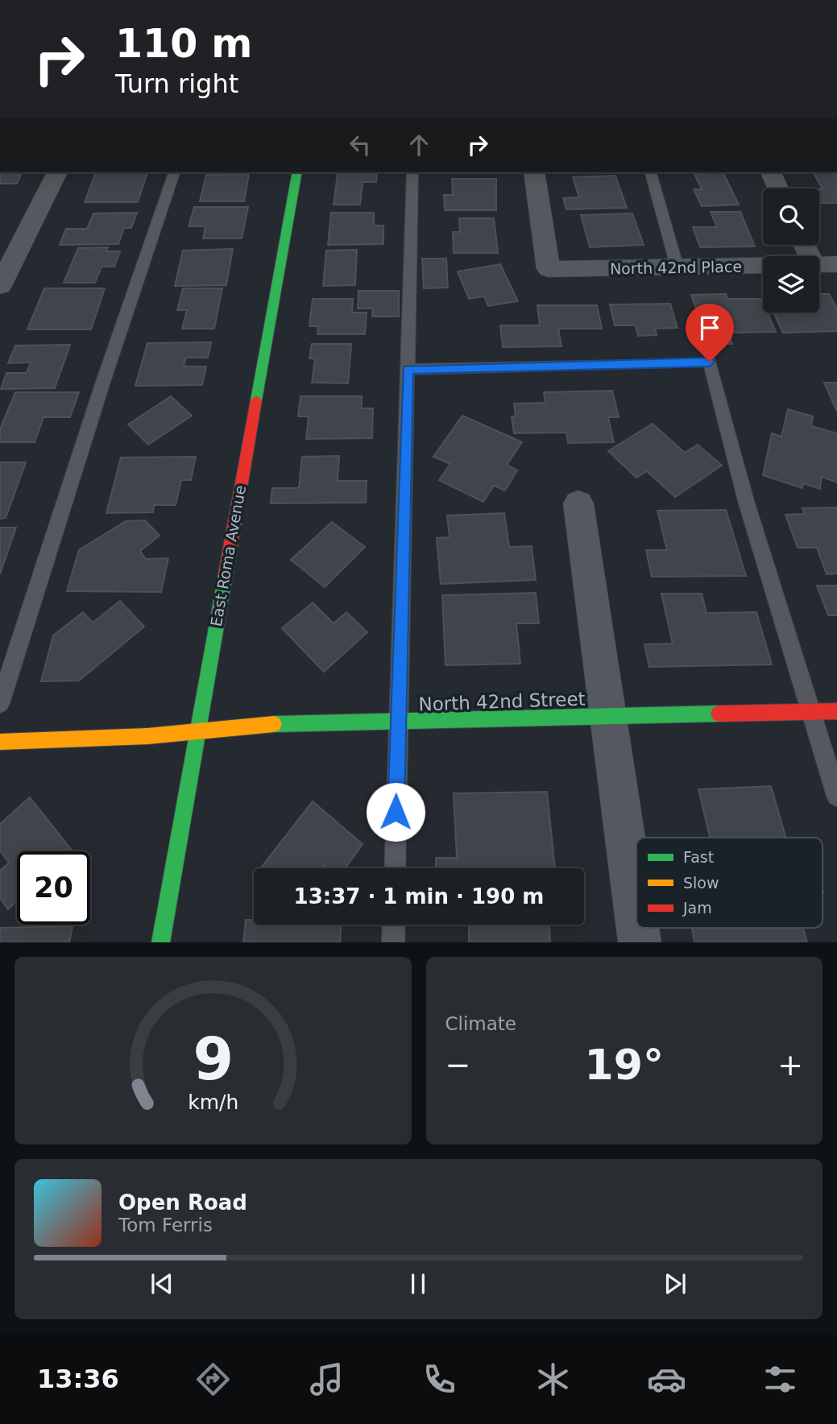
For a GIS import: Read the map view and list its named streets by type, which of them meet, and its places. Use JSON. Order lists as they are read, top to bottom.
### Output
{
  "streets": {
    "street": ["North 42nd Place", "East Roma Avenue", "North 42nd Street"]
  },
  "crossings": [
    ["East Roma Avenue", "North 42nd Street"]
  ],
  "legend": ["Fast", "Slow", "Jam"],
  "page": {
    "turn": ["110 m", "Turn right"],
    "limit": "20",
    "trip": "13:37 · 1 min · 190 m",
    "tile": "Climate",
    "heat": ["−", "19°", "+"],
    "song": ["Open Road", "Tom Ferris"],
    "tabs": "13:36",
    "gauge": ["9", "km/h"]
  }
}
